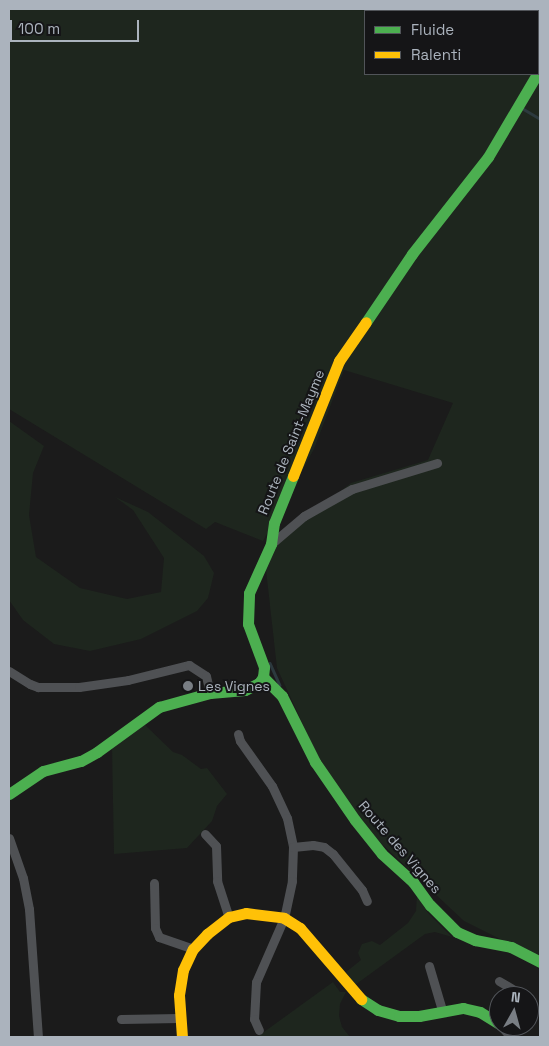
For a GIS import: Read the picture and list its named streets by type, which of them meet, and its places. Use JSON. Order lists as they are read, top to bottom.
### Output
{
  "streets": {
    "street": ["Route de Saint-Mayme", "Route des Vignes"]
  },
  "crossings": [
    ["Route de Saint-Mayme", "Route des Vignes"]
  ],
  "places": ["Les Vignes"],
  "legend": ["Fluide", "Ralenti"],
  "scale_bar": "100 m",
  "north": "top"
}
